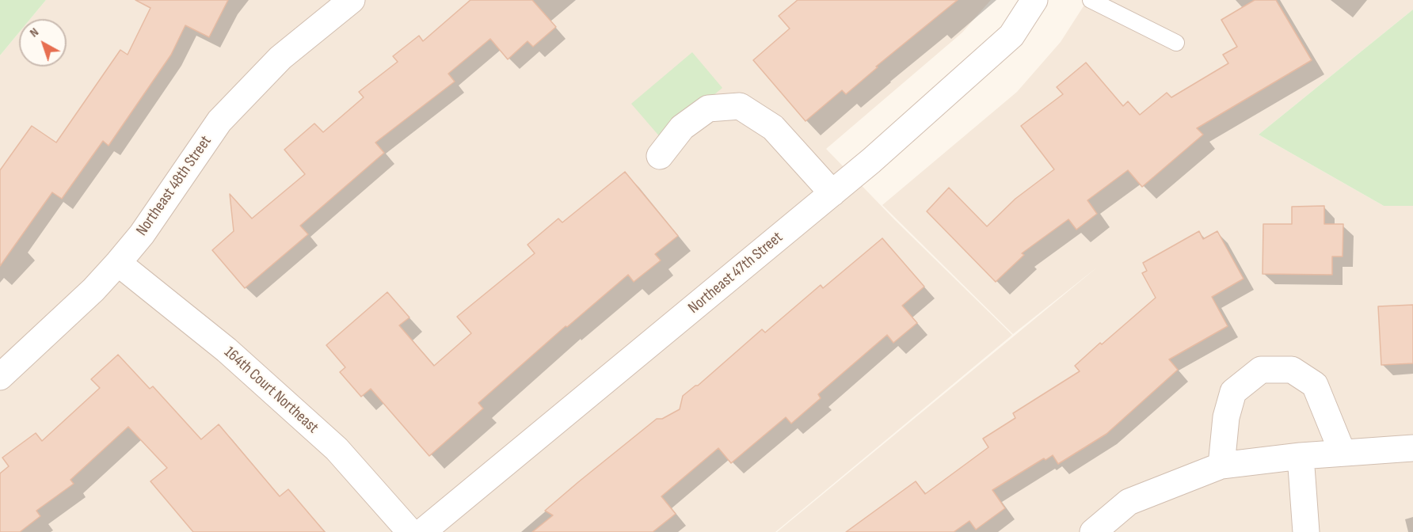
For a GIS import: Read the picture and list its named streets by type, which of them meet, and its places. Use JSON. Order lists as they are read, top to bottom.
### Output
{
  "streets": {
    "street": ["Northeast 48th Street", "Northeast 47th Street", "164th Court Northeast"]
  },
  "crossings": [
    ["Northeast 48th Street", "164th Court Northeast"]
  ],
  "north": "top left"
}
